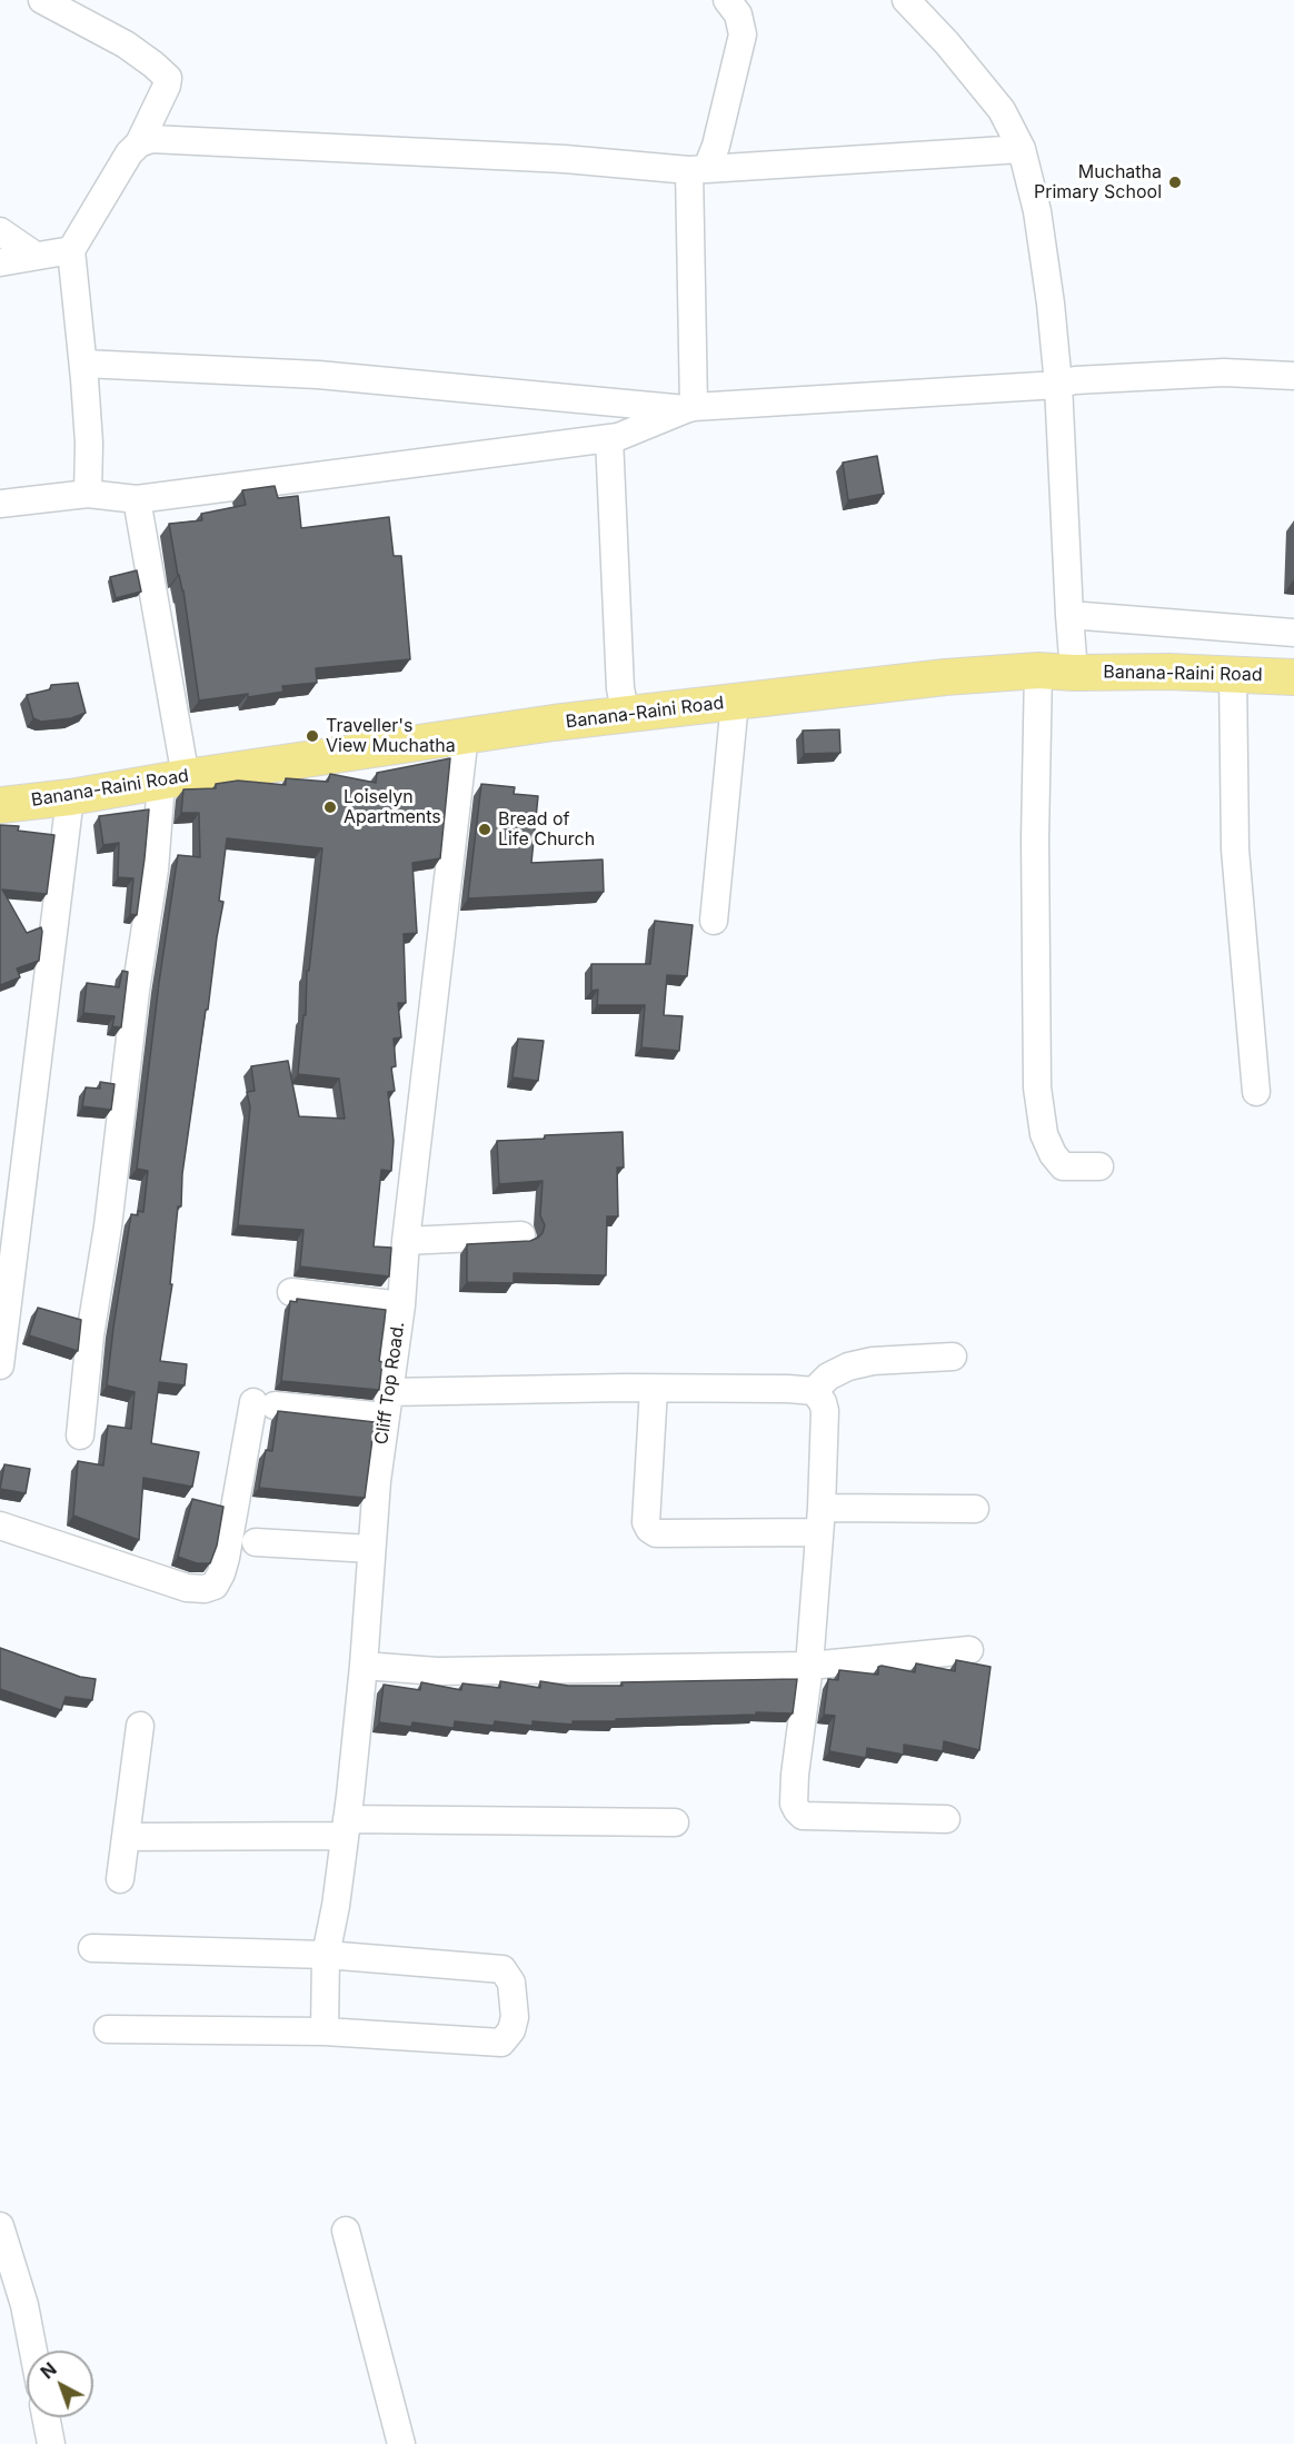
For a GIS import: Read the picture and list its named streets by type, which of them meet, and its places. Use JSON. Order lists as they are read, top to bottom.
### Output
{
  "streets": {
    "main road": ["Banana-Raini Road"],
    "street": ["Cliff Top Road."]
  },
  "crossings": [
    ["Banana-Raini Road", "Cliff Top Road."]
  ],
  "places": [
    "Muchatha Primary School",
    "Traveller's View Muchatha",
    "Loiselyn Apartments",
    "Bread of Life Church"
  ],
  "north": "top left"
}
